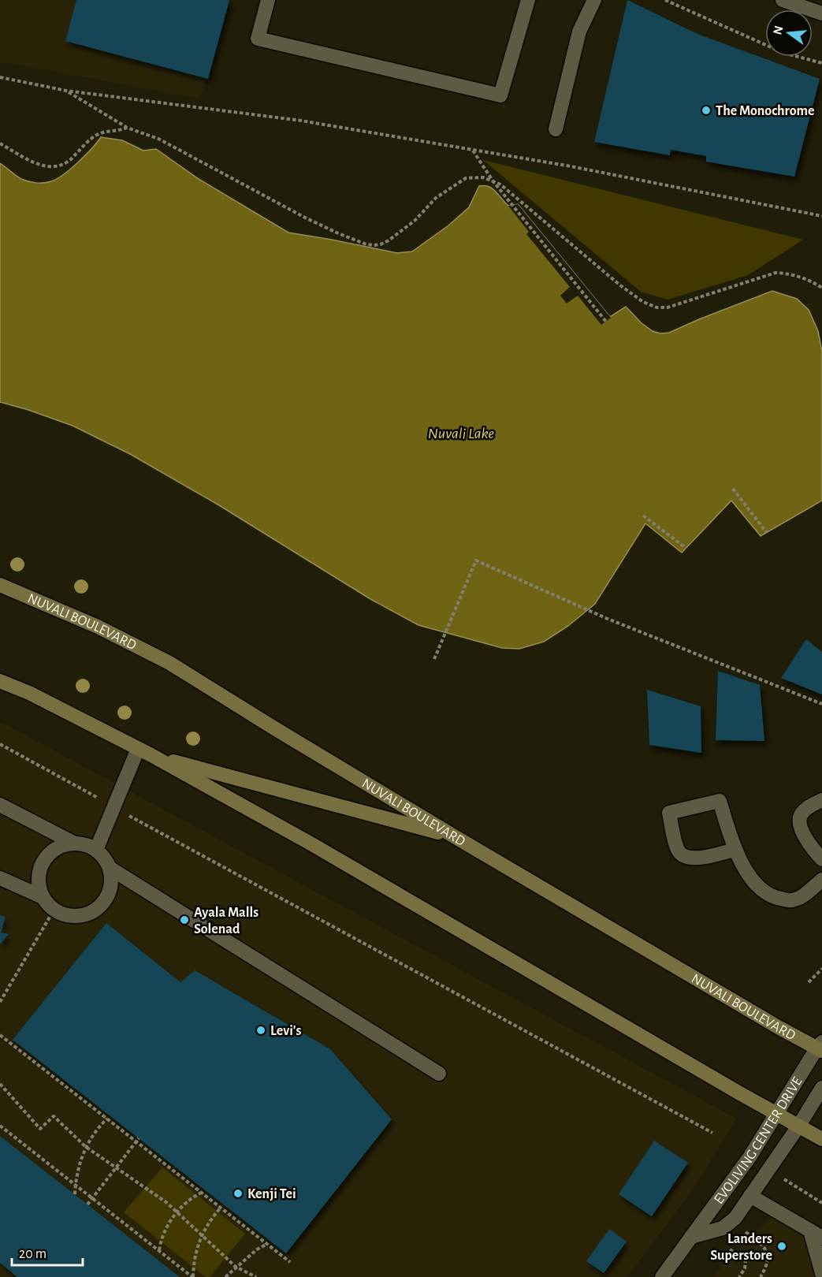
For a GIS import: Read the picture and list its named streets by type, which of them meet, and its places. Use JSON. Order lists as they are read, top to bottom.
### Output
{
  "streets": {
    "main road": ["NUVALI BOULEVARD"],
    "street": ["EVOLIVING CENTER DRIVE"]
  },
  "crossings": [
    ["NUVALI BOULEVARD", "EVOLIVING CENTER DRIVE"]
  ],
  "water": ["Nuvali Lake"],
  "places": [
    "The Monochrome",
    "Ayala Malls Solenad",
    "Levi's",
    "Kenji Tei",
    "Landers Superstore"
  ],
  "scale_bar": "20 m",
  "north": "left"
}
